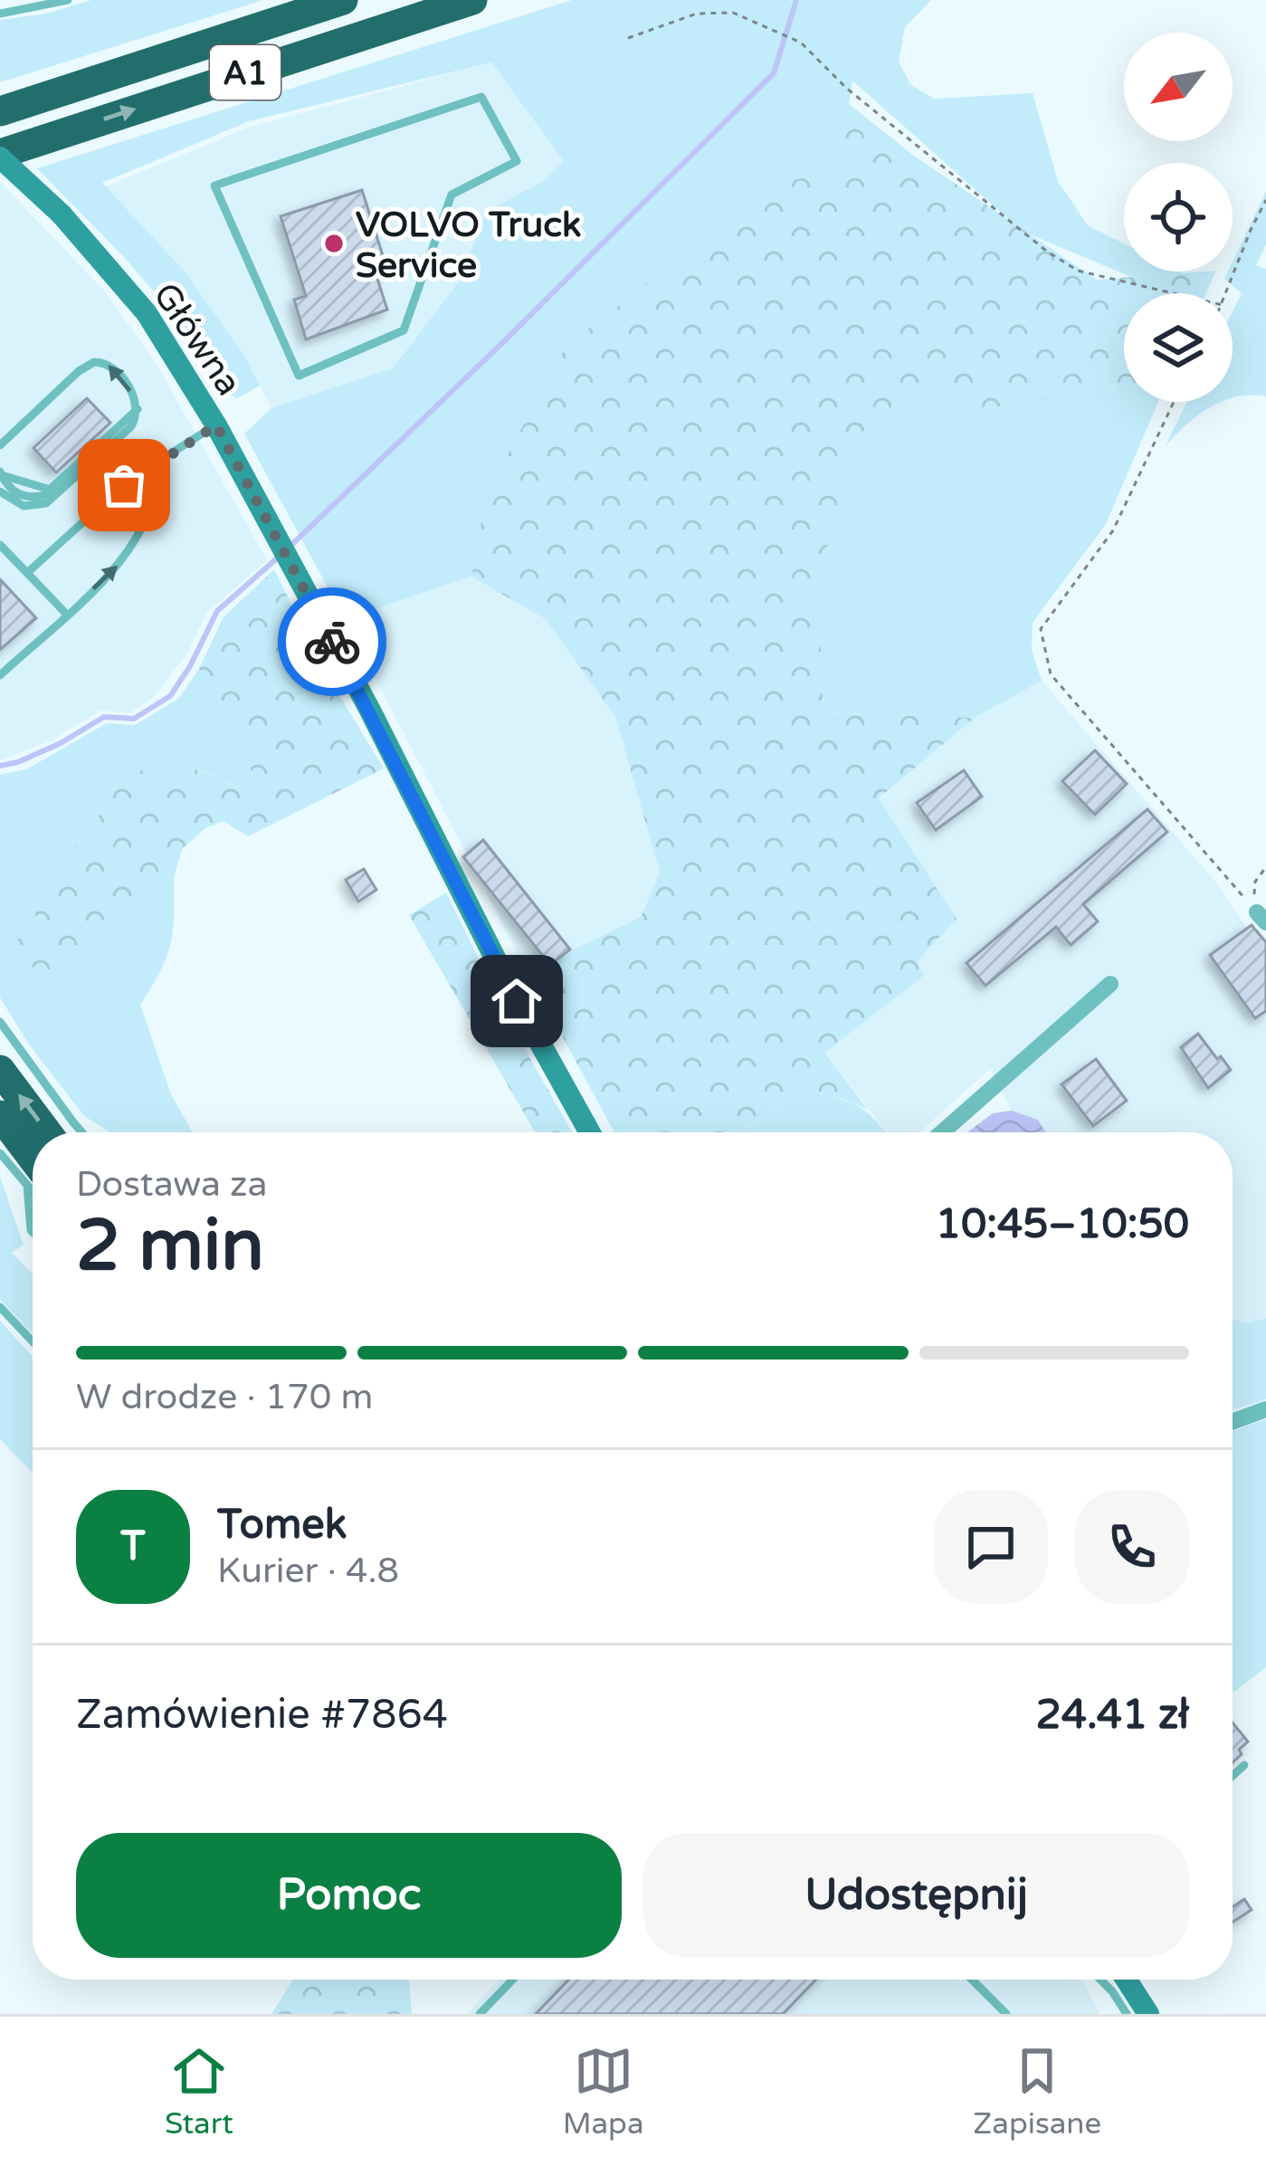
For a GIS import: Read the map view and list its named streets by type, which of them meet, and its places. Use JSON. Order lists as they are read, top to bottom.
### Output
{
  "streets": {
    "highway": ["A1"],
    "main road": ["Główna"]
  },
  "crossings": [
    ["A1", "Główna"]
  ],
  "places": ["VOLVO Truck Service"],
  "north": "bottom left",
  "page": {
    "heading": ["2 min", "Dostawa za", "10:45–10:50"],
    "panel": [
      "Tomek",
      "Kurier · 4.8",
      "Zamówienie #7864",
      "24.41 zł"
    ],
    "bar": "W drodze · 170 m",
    "round": "T",
    "buttons": ["Pomoc", "Udostępnij"],
    "tabs": ["Start", "Mapa", "Zapisane"]
  }
}
